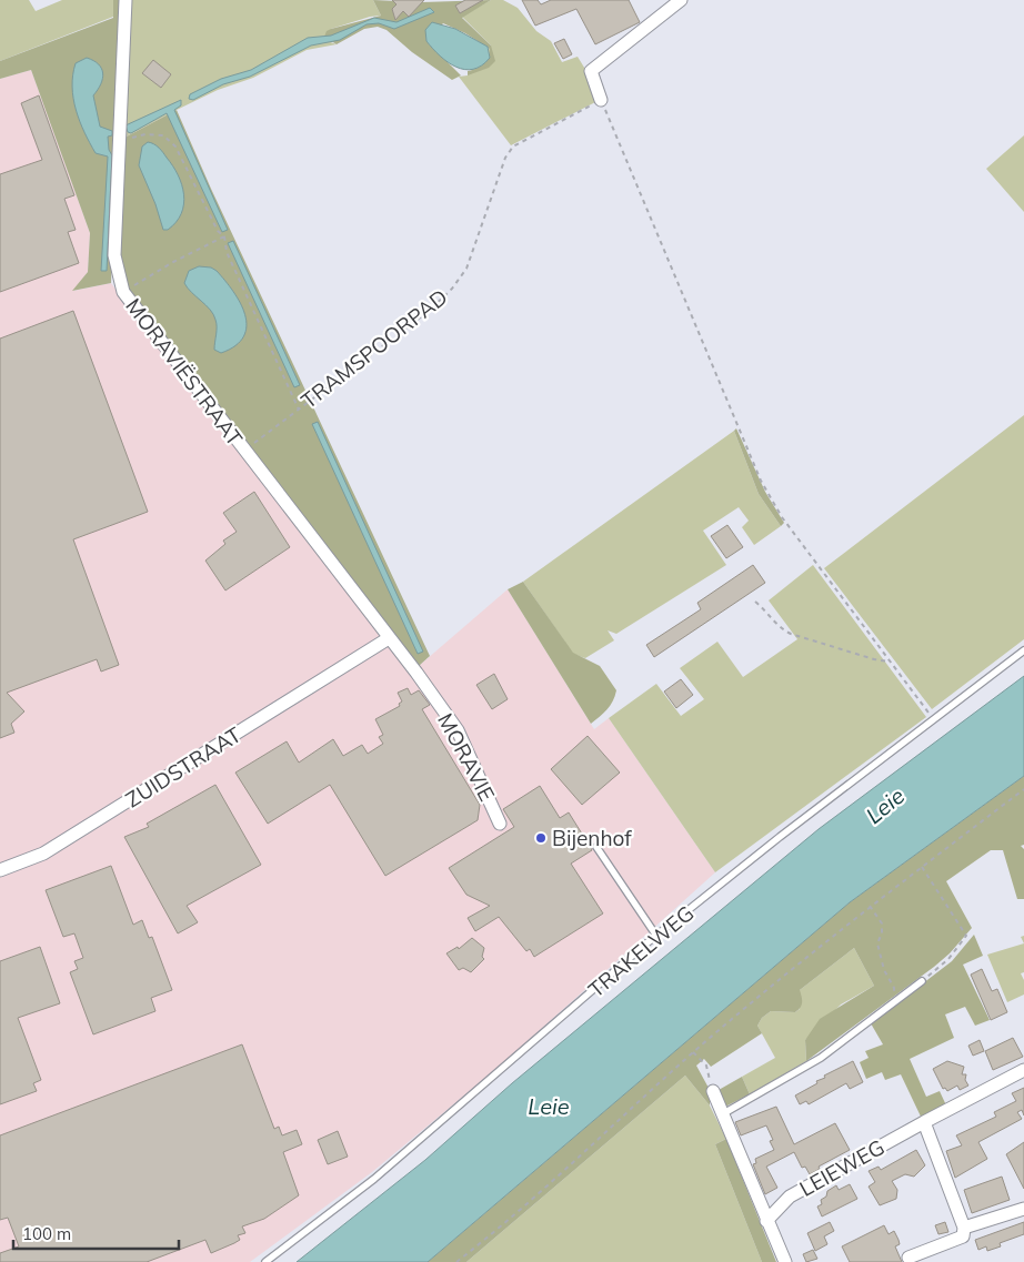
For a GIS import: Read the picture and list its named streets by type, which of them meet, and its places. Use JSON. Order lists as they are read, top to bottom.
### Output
{
  "streets": {
    "street": [
      "MORAVIËSTRAAT",
      "MORAVIE",
      "ZUIDSTRAAT",
      "LEIEWEG"
    ],
    "lane": ["TRAKELWEG"],
    "path": ["TRAMSPOORPAD"]
  },
  "crossings": [
    ["TRAMSPOORPAD", "MORAVIËSTRAAT"],
    ["MORAVIËSTRAAT", "MORAVIE"],
    ["MORAVIE", "ZUIDSTRAAT"]
  ],
  "water": ["Leie"],
  "places": ["Bijenhof"],
  "scale_bar": "100 m"
}
